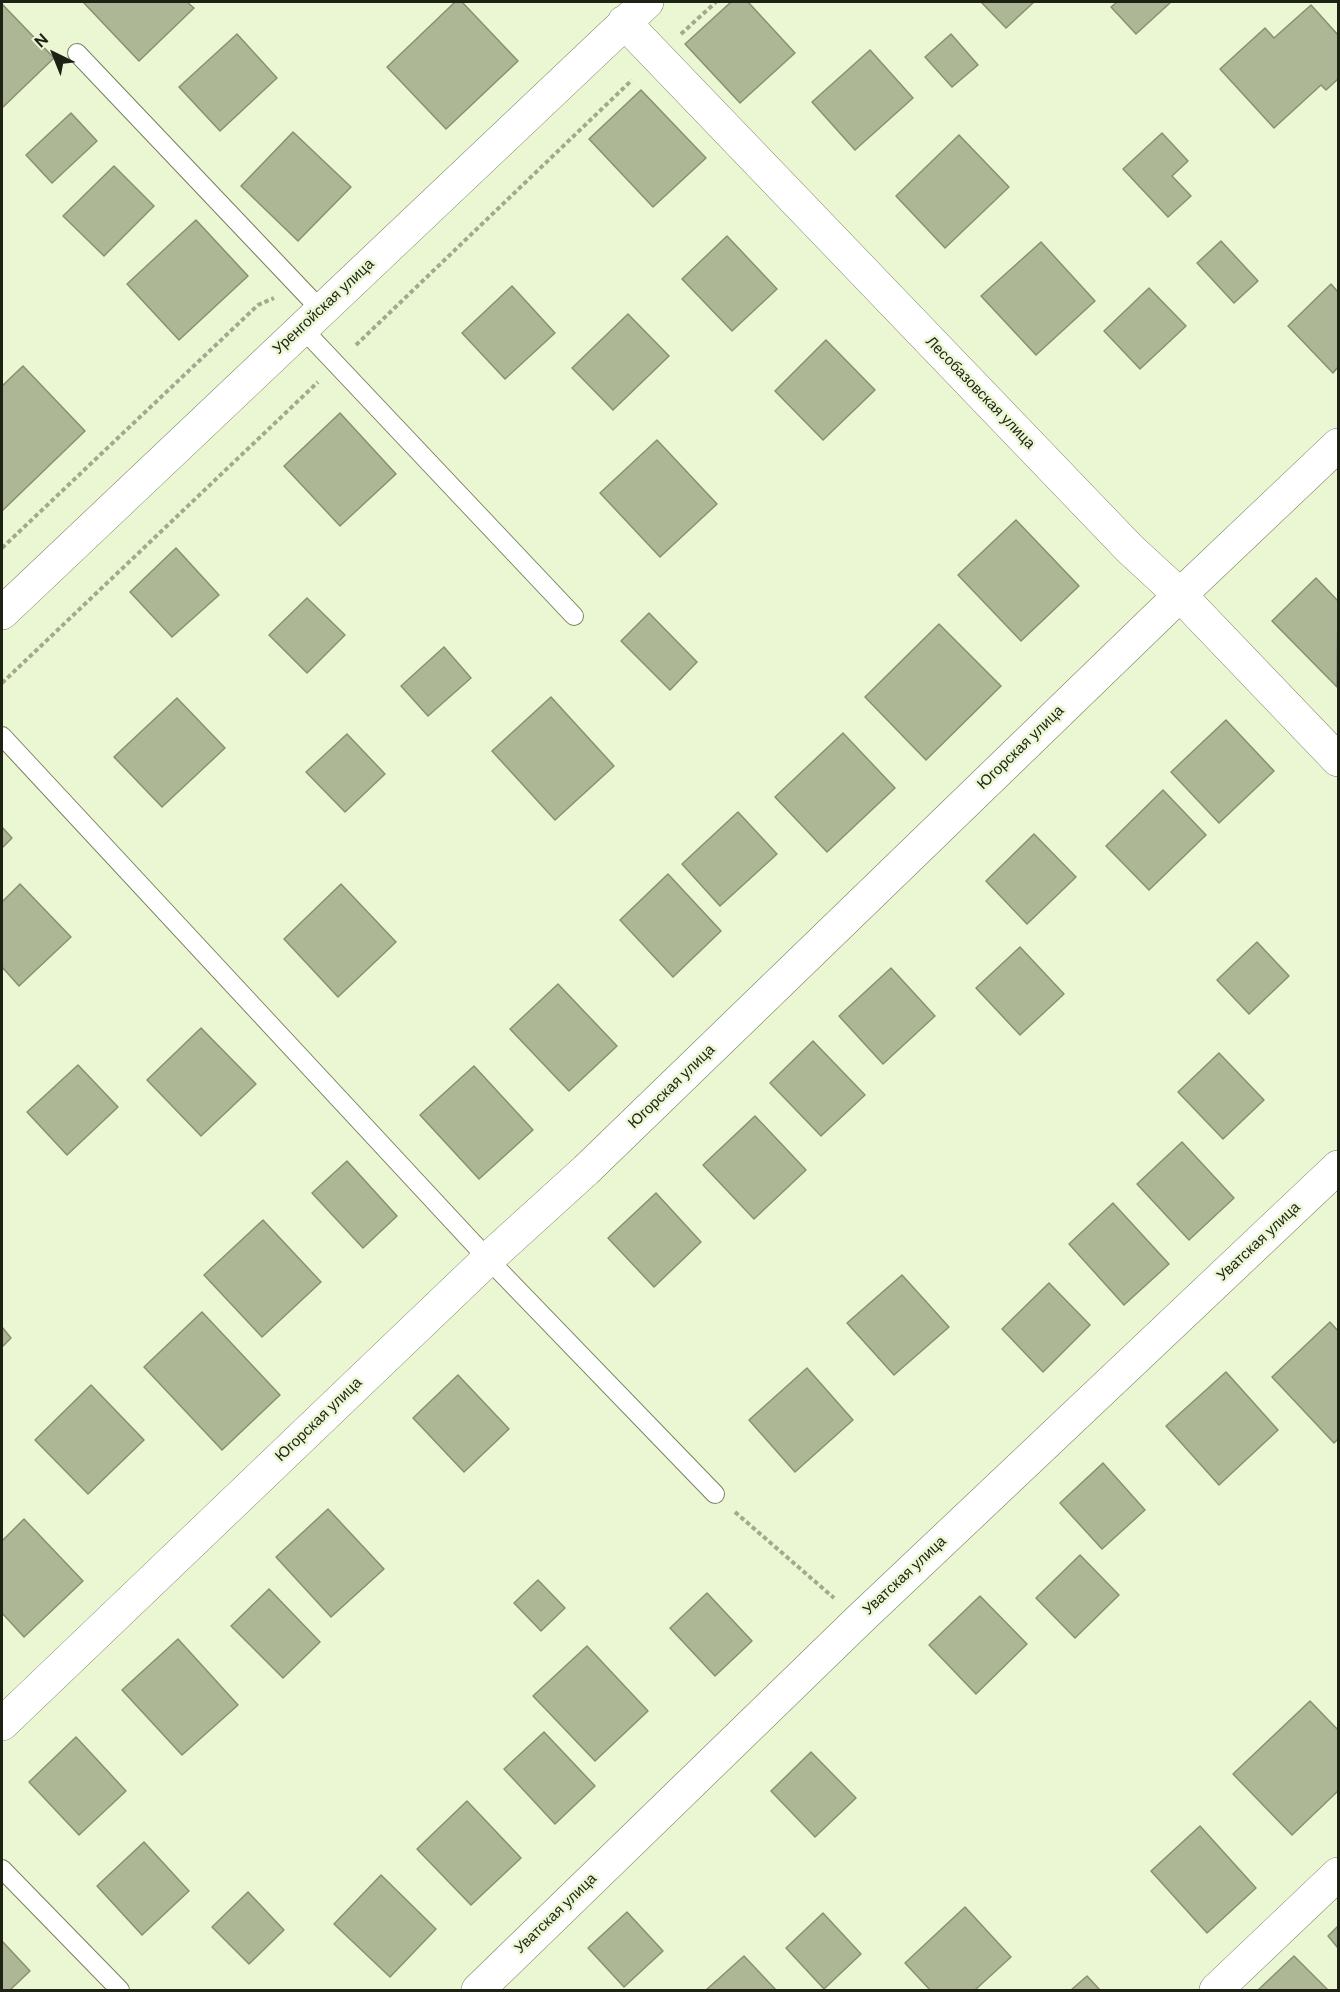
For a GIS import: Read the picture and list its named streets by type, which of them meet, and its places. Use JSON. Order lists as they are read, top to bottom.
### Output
{
  "streets": {
    "street": [
      "Уренгойская улица",
      "Лесобазовская улица",
      "Югорская улица",
      "Уватская улица"
    ]
  },
  "crossings": [
    ["Уренгойская улица", "Лесобазовская улица"],
    ["Лесобазовская улица", "Югорская улица"]
  ],
  "north": "top left"
}
